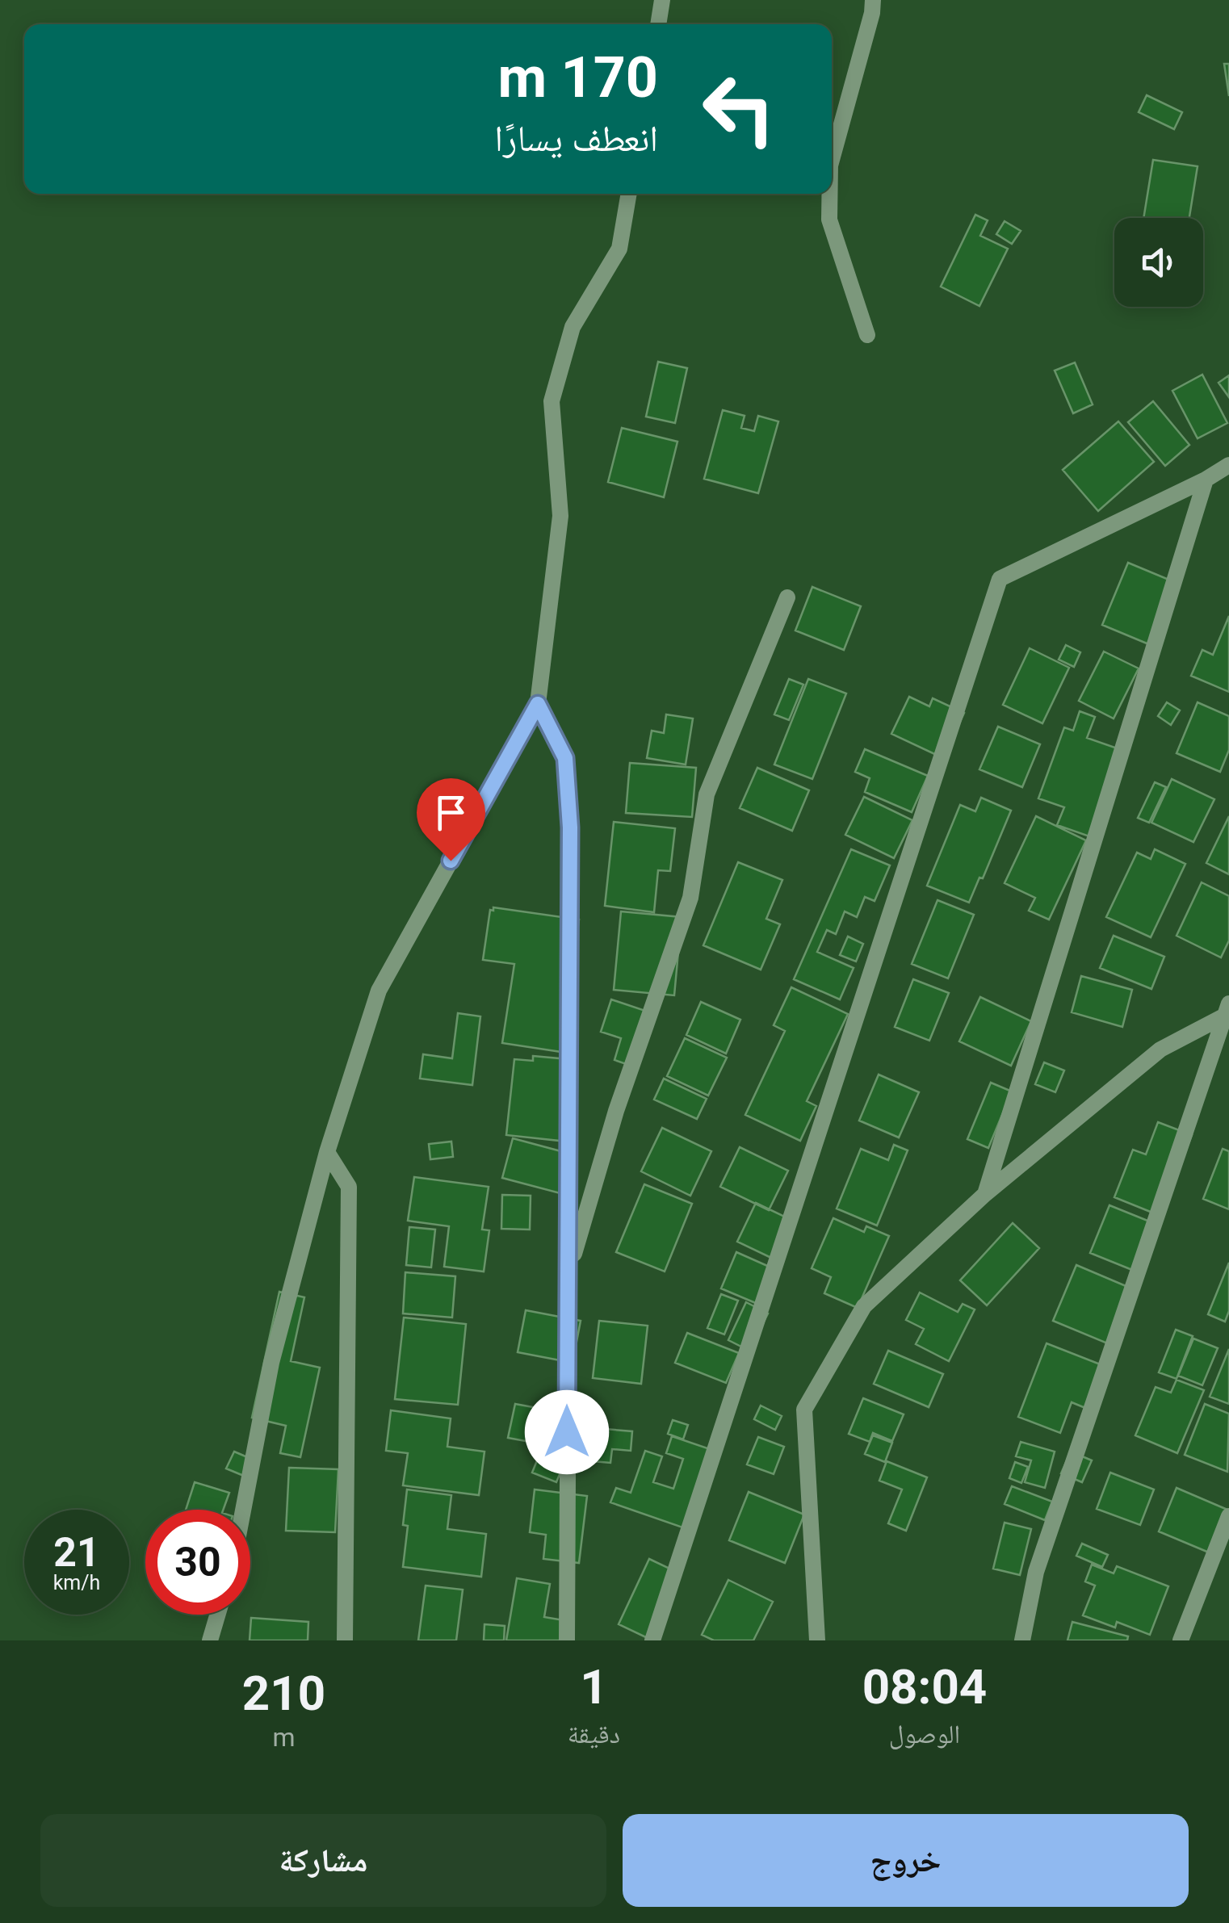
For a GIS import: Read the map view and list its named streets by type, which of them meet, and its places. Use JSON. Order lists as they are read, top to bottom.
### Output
{
  "page": {
    "turn": ["170 m", "انعطف يسارًا"],
    "speed": "21 km/h",
    "limit": "30",
    "eta": [
      "08:04",
      "الوصول",
      "1",
      "دقيقة",
      "210",
      "m"
    ],
    "buttons": ["خروج", "مشاركة"]
  }
}
